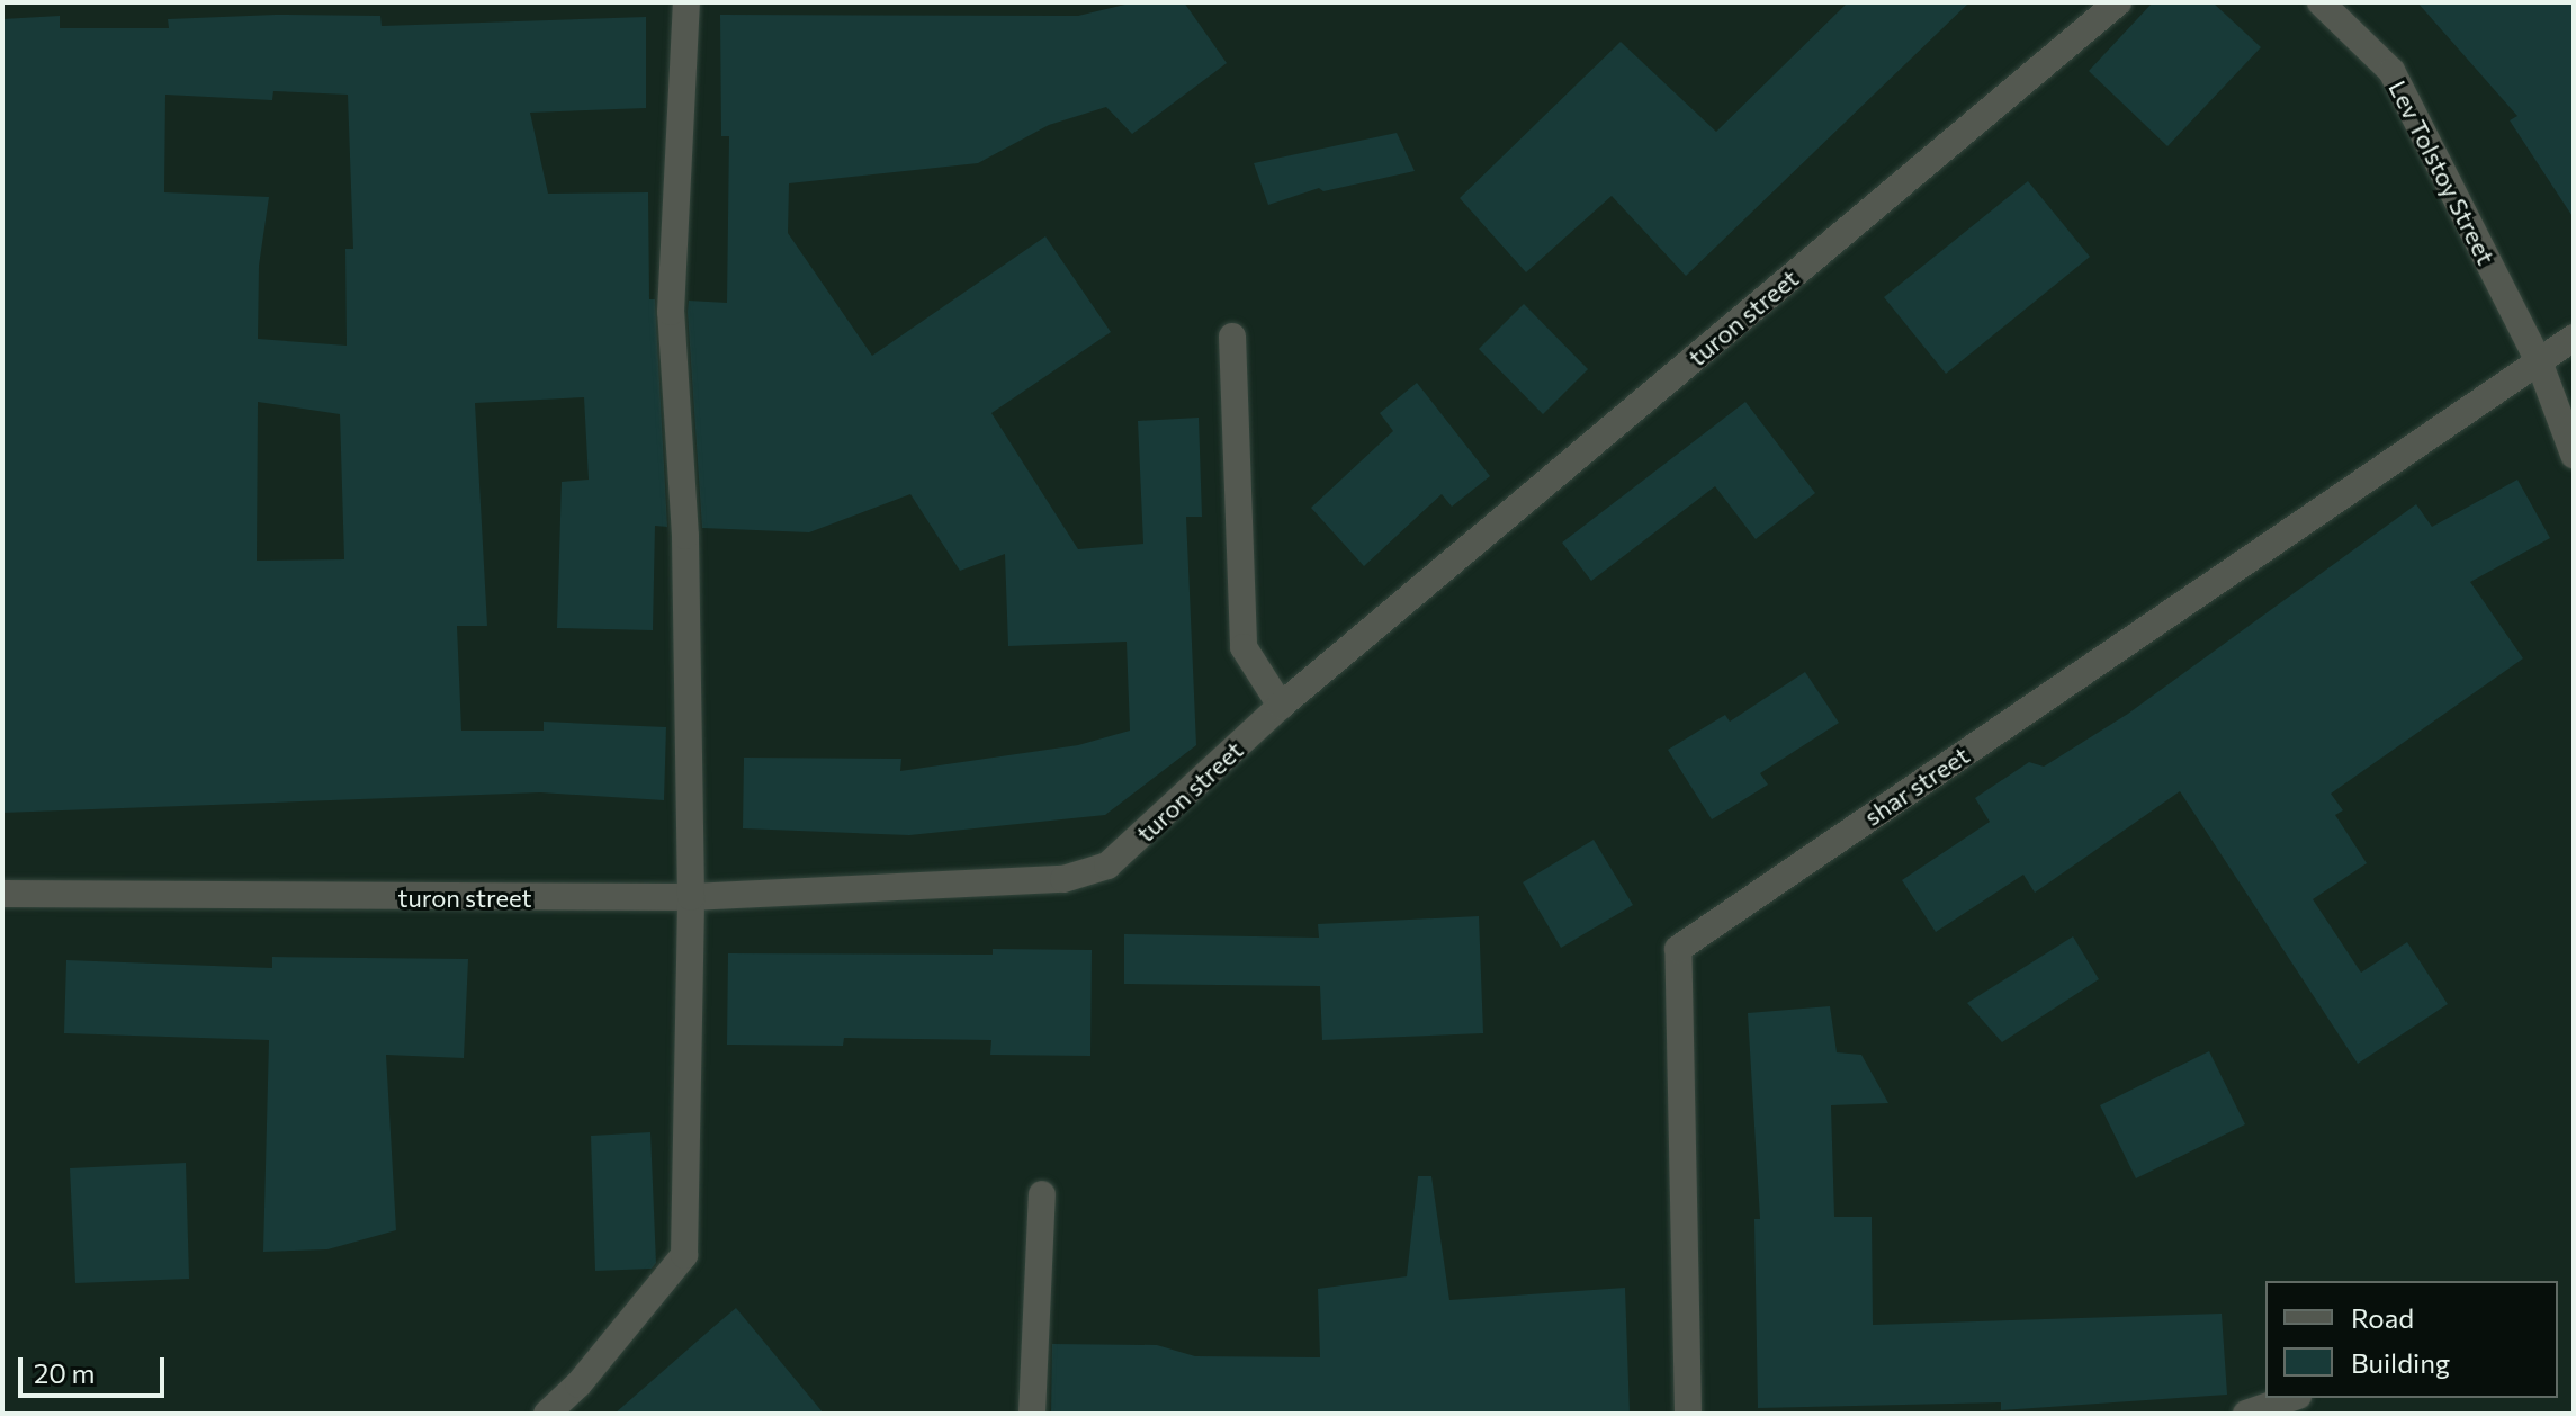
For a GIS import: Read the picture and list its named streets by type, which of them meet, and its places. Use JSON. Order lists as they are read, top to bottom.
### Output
{
  "streets": {
    "street": ["Lev Tolstoy Street", "turon street", "shar street"]
  },
  "crossings": [
    ["Lev Tolstoy Street", "shar street"]
  ],
  "legend": ["Road", "Building"],
  "scale_bar": "20 m"
}
